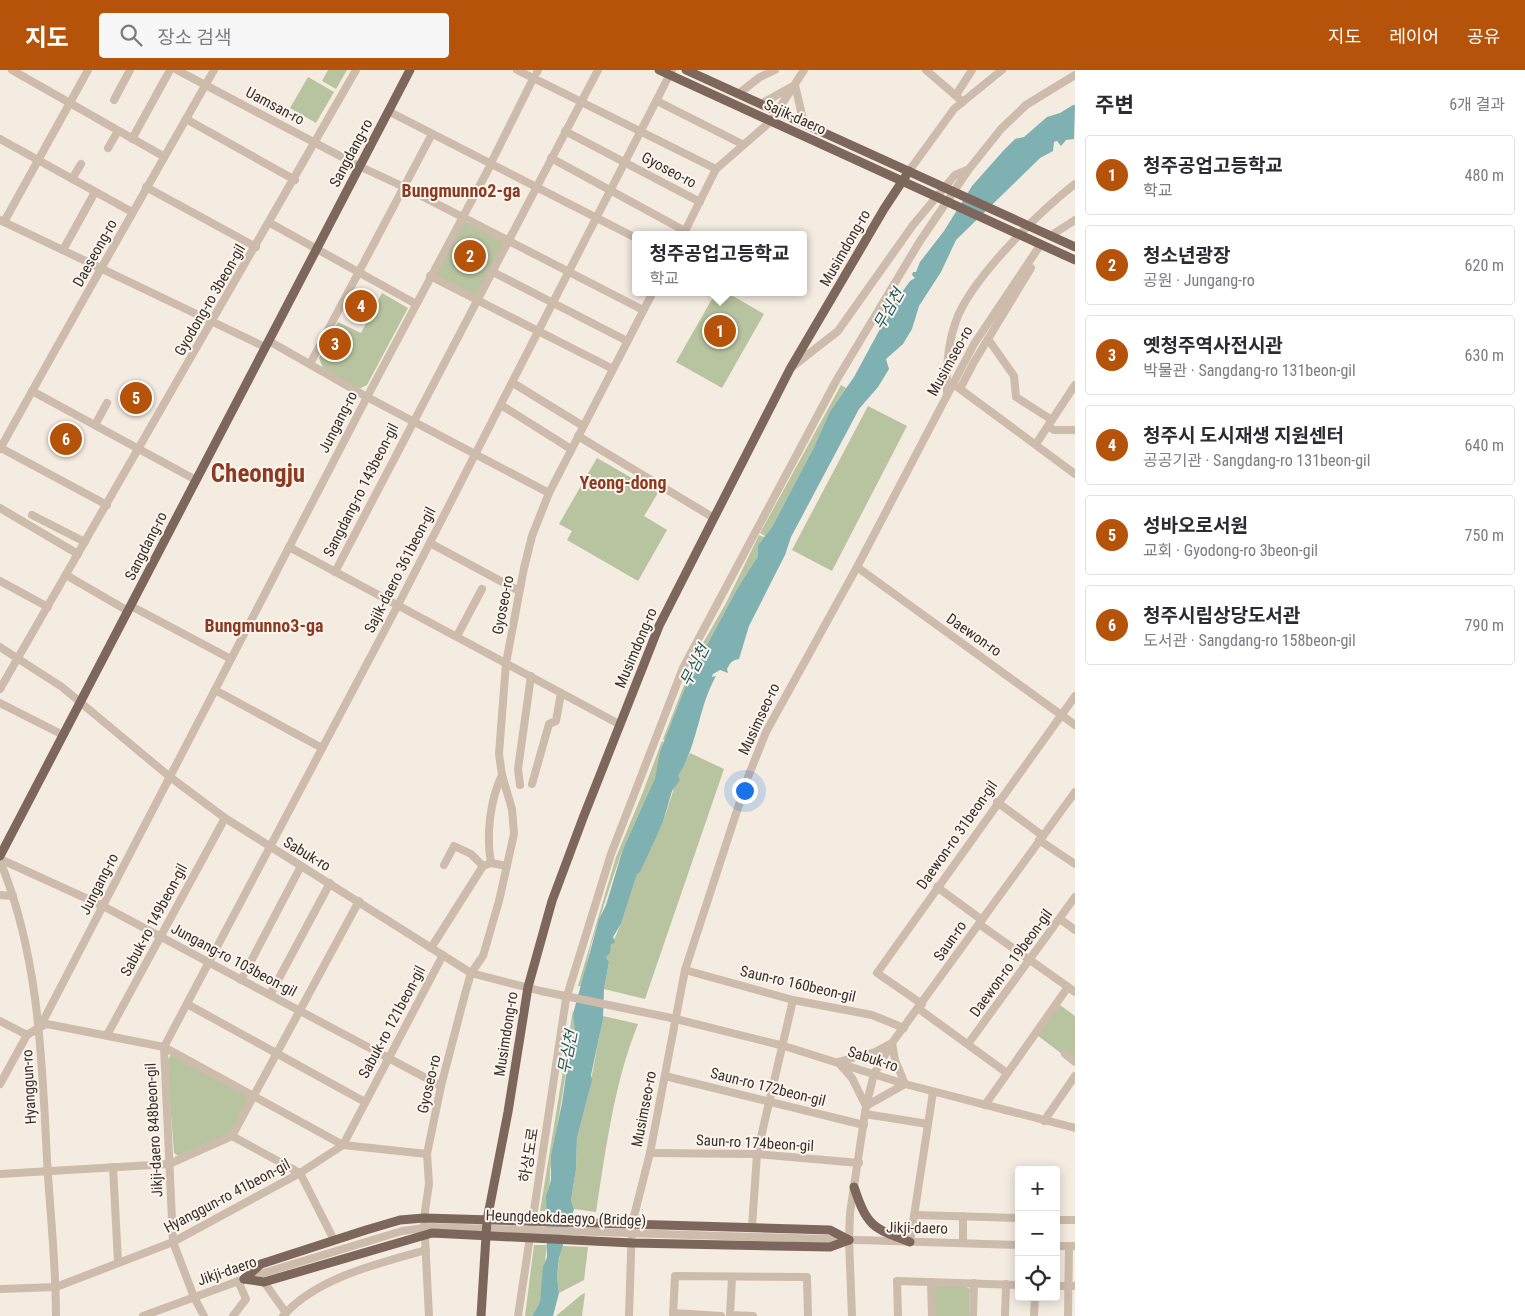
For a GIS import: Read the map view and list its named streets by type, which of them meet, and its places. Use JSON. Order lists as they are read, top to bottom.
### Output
{
  "streets": {
    "main road": ["Sajik-daero", "Sangdang-ro", "Musimdong-ro"],
    "street": [
      "Uamsan-ro",
      "Gyoseo-ro",
      "Daeseong-ro",
      "Gyodong-ro 3beon-gil",
      "Musimseo-ro",
      "Jungang-ro",
      "Sangdang-ro 143beon-gil",
      "Sajik-daero 361beon-gil",
      "Daewon-ro",
      "Daewon-ro 31beon-gil",
      "Sabuk-ro",
      "Sabuk-ro 149beon-gil",
      "Saun-ro",
      "Jungang-ro 103beon-gil",
      "Daewon-ro 19beon-gil",
      "Saun-ro 160beon-gil",
      "Sabuk-ro 121beon-gil",
      "Hyanggun-ro",
      "Saun-ro 172beon-gil",
      "Jikji-daero 848beon-gil",
      "Saun-ro 174beon-gil",
      "하상도로",
      "Hyanggun-ro 41beon-gil",
      "Heungdeokdaegyo (Bridge)",
      "Jikji-daero"
    ]
  },
  "crossings": [
    ["Uamsan-ro", "Sangdang-ro"],
    ["Uamsan-ro", "Gyoseo-ro"],
    ["Uamsan-ro", "Daeseong-ro"],
    ["Uamsan-ro", "Gyodong-ro 3beon-gil"],
    ["Uamsan-ro", "Jungang-ro"],
    ["Uamsan-ro", "Sangdang-ro 143beon-gil"],
    ["Uamsan-ro", "Sajik-daero 361beon-gil"],
    ["Sajik-daero", "Gyoseo-ro"],
    ["Sajik-daero", "Musimdong-ro"],
    ["Sajik-daero", "Musimseo-ro"],
    ["Sajik-daero", "Sajik-daero 361beon-gil"],
    ["Sangdang-ro", "Sangdang-ro 143beon-gil"],
    ["Sangdang-ro", "Sabuk-ro"],
    ["Sangdang-ro", "Jungang-ro 103beon-gil"],
    ["Sangdang-ro", "Hyanggun-ro"],
    ["Gyoseo-ro", "Sangdang-ro 143beon-gil"],
    ["Gyoseo-ro", "Sajik-daero 361beon-gil"],
    ["Gyoseo-ro", "Sabuk-ro"],
    ["Gyoseo-ro", "Jungang-ro 103beon-gil"],
    ["Musimdong-ro", "Sabuk-ro"],
    ["Daeseong-ro", "Sangdang-ro 143beon-gil"],
    ["Gyodong-ro 3beon-gil", "Sangdang-ro 143beon-gil"],
    ["Gyodong-ro 3beon-gil", "Sabuk-ro"],
    ["Musimseo-ro", "Daewon-ro"],
    ["Musimseo-ro", "Sabuk-ro"],
    ["Musimseo-ro", "Saun-ro 160beon-gil"],
    ["Musimseo-ro", "Saun-ro 172beon-gil"],
    ["Musimseo-ro", "Saun-ro 174beon-gil"],
    ["Jungang-ro", "Sangdang-ro 143beon-gil"],
    ["Jungang-ro", "Sabuk-ro"],
    ["Jungang-ro", "Jungang-ro 103beon-gil"],
    ["Jungang-ro", "Hyanggun-ro"],
    ["Sangdang-ro 143beon-gil", "Sajik-daero 361beon-gil"],
    ["Sajik-daero 361beon-gil", "Sabuk-ro"],
    ["Sajik-daero 361beon-gil", "Jungang-ro 103beon-gil"],
    ["Sajik-daero 361beon-gil", "Sabuk-ro 121beon-gil"],
    ["Sajik-daero 361beon-gil", "Jikji-daero 848beon-gil"],
    ["Daewon-ro", "Daewon-ro 31beon-gil"],
    ["Daewon-ro 31beon-gil", "Saun-ro"],
    ["Sabuk-ro", "Sabuk-ro 149beon-gil"],
    ["Sabuk-ro", "Saun-ro"],
    ["Sabuk-ro", "Sabuk-ro 121beon-gil"],
    ["Sabuk-ro 149beon-gil", "Jungang-ro 103beon-gil"],
    ["Saun-ro", "Saun-ro 160beon-gil"],
    ["Saun-ro", "Saun-ro 172beon-gil"],
    ["Saun-ro", "Saun-ro 174beon-gil"],
    ["Saun-ro", "Jikji-daero"],
    ["Jungang-ro 103beon-gil", "Sabuk-ro 121beon-gil"],
    ["Jungang-ro 103beon-gil", "Hyanggun-ro"],
    ["Sabuk-ro 121beon-gil", "Hyanggun-ro 41beon-gil"],
    ["Hyanggun-ro", "Hyanggun-ro 41beon-gil"],
    ["Jikji-daero 848beon-gil", "Hyanggun-ro 41beon-gil"],
    ["Jikji-daero 848beon-gil", "Jikji-daero"],
    ["Heungdeokdaegyo (Bridge)", "Jikji-daero"]
  ],
  "districts": [
    "Bungmunno2-ga",
    "Cheongju",
    "Yeong-dong",
    "Bungmunno3-ga"
  ],
  "water": ["무심천"],
  "page": {
    "header": "지도",
    "search": "장소 검색",
    "nav": ["지도", "레이어", "공유"],
    "heading": ["주변", "6개 결과"],
    "list": [
      {
        "mark": "1",
        "name": "청주공업고등학교",
        "note": "학교",
        "value": "480 m"
      },
      {
        "mark": "2",
        "name": "청소년광장",
        "note": "공원 · Jungang-ro",
        "value": "620 m"
      },
      {
        "mark": "3",
        "name": "옛청주역사전시관",
        "note": "박물관 · Sangdang-ro 131beon-gil",
        "value": "630 m"
      },
      {
        "mark": "4",
        "name": "청주시 도시재생 지원센터",
        "note": "공공기관 · Sangdang-ro 131beon-gil",
        "value": "640 m"
      },
      {
        "mark": "5",
        "name": "성바오로서원",
        "note": "교회 · Gyodong-ro 3beon-gil",
        "value": "750 m"
      },
      {
        "mark": "6",
        "name": "청주시립상당도서관",
        "note": "도서관 · Sangdang-ro 158beon-gil",
        "value": "790 m"
      }
    ],
    "popup": ["청주공업고등학교", "학교"],
    "pins": [
      "2",
      "4",
      "1",
      "3",
      "5",
      "6"
    ],
    "map_buttons": ["+", "−"]
  }
}
